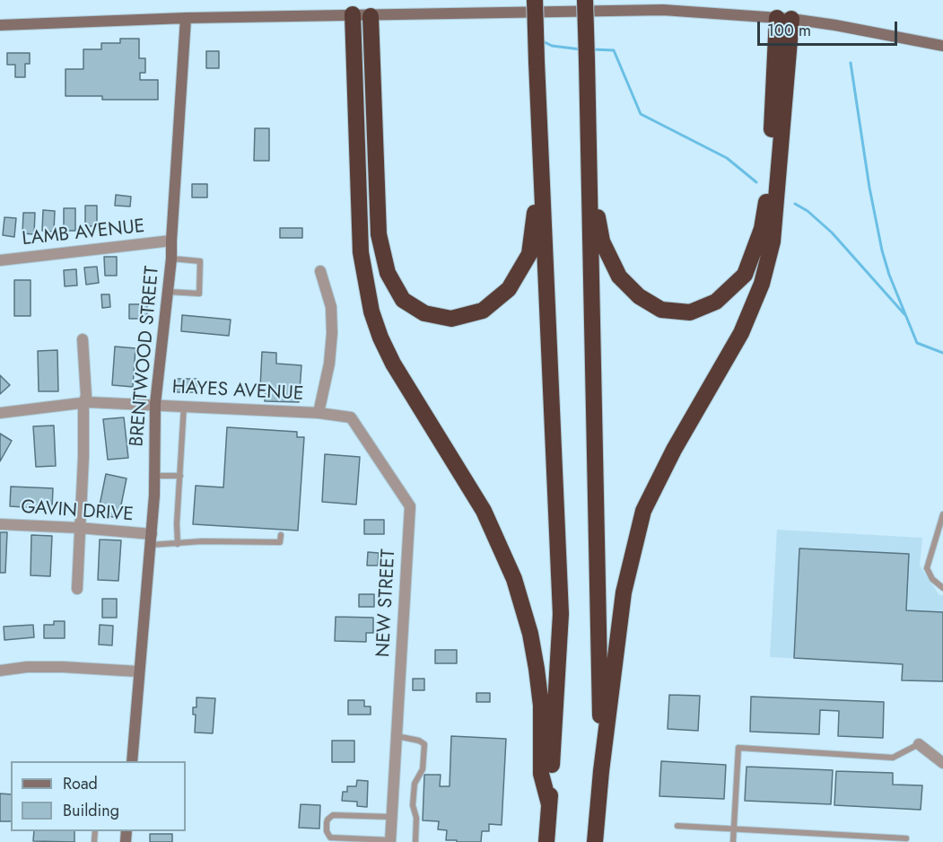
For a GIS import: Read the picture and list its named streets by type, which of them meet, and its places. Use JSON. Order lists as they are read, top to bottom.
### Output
{
  "streets": {
    "main road": ["BRENTWOOD STREET"],
    "street": [
      "LAMB AVENUE",
      "HAYES AVENUE",
      "GAVIN DRIVE",
      "NEW STREET"
    ]
  },
  "crossings": [
    ["LAMB AVENUE", "BRENTWOOD STREET"],
    ["BRENTWOOD STREET", "HAYES AVENUE"],
    ["BRENTWOOD STREET", "GAVIN DRIVE"],
    ["HAYES AVENUE", "NEW STREET"]
  ],
  "legend": ["Road", "Building"],
  "scale_bar": "100 m"
}
